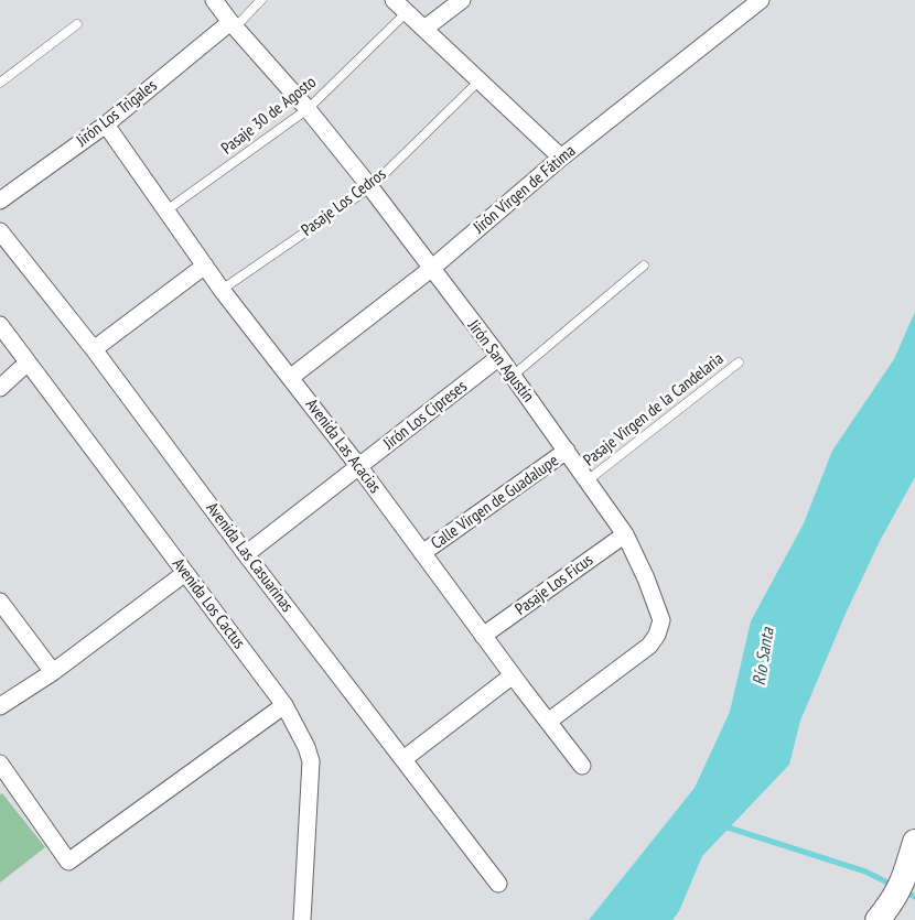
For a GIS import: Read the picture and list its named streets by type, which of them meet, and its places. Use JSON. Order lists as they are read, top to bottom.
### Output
{
  "streets": {
    "street": [
      "Jirón Los Trigales",
      "Jirón Virgen de Fátima",
      "Jirón San Agustín",
      "Jirón Los Cipreses",
      "Avenida Las Acacias",
      "Calle Virgen de Guadalupe",
      "Avenida Las Casuarinas",
      "Pasaje Los Ficus",
      "Avenida Los Cactus"
    ],
    "lane": ["Pasaje 30 de Agosto", "Pasaje Los Cedros", "Pasaje Virgen de la Candelaria"]
  },
  "crossings": [
    ["Jirón Los Trigales", "Jirón San Agustín"],
    ["Jirón Los Trigales", "Avenida Las Acacias"],
    ["Pasaje 30 de Agosto", "Jirón San Agustín"],
    ["Pasaje 30 de Agosto", "Avenida Las Acacias"],
    ["Jirón Virgen de Fátima", "Jirón San Agustín"],
    ["Jirón Virgen de Fátima", "Avenida Las Acacias"],
    ["Pasaje Los Cedros", "Jirón San Agustín"],
    ["Pasaje Los Cedros", "Avenida Las Acacias"],
    ["Jirón San Agustín", "Pasaje Virgen de la Candelaria"],
    ["Jirón San Agustín", "Jirón Los Cipreses"],
    ["Jirón San Agustín", "Avenida Las Acacias"],
    ["Jirón San Agustín", "Calle Virgen de Guadalupe"],
    ["Jirón San Agustín", "Pasaje Los Ficus"],
    ["Jirón Los Cipreses", "Avenida Las Acacias"],
    ["Jirón Los Cipreses", "Avenida Las Casuarinas"],
    ["Avenida Las Acacias", "Calle Virgen de Guadalupe"],
    ["Avenida Las Acacias", "Pasaje Los Ficus"]
  ],
  "water": ["Río Santa"]
}
